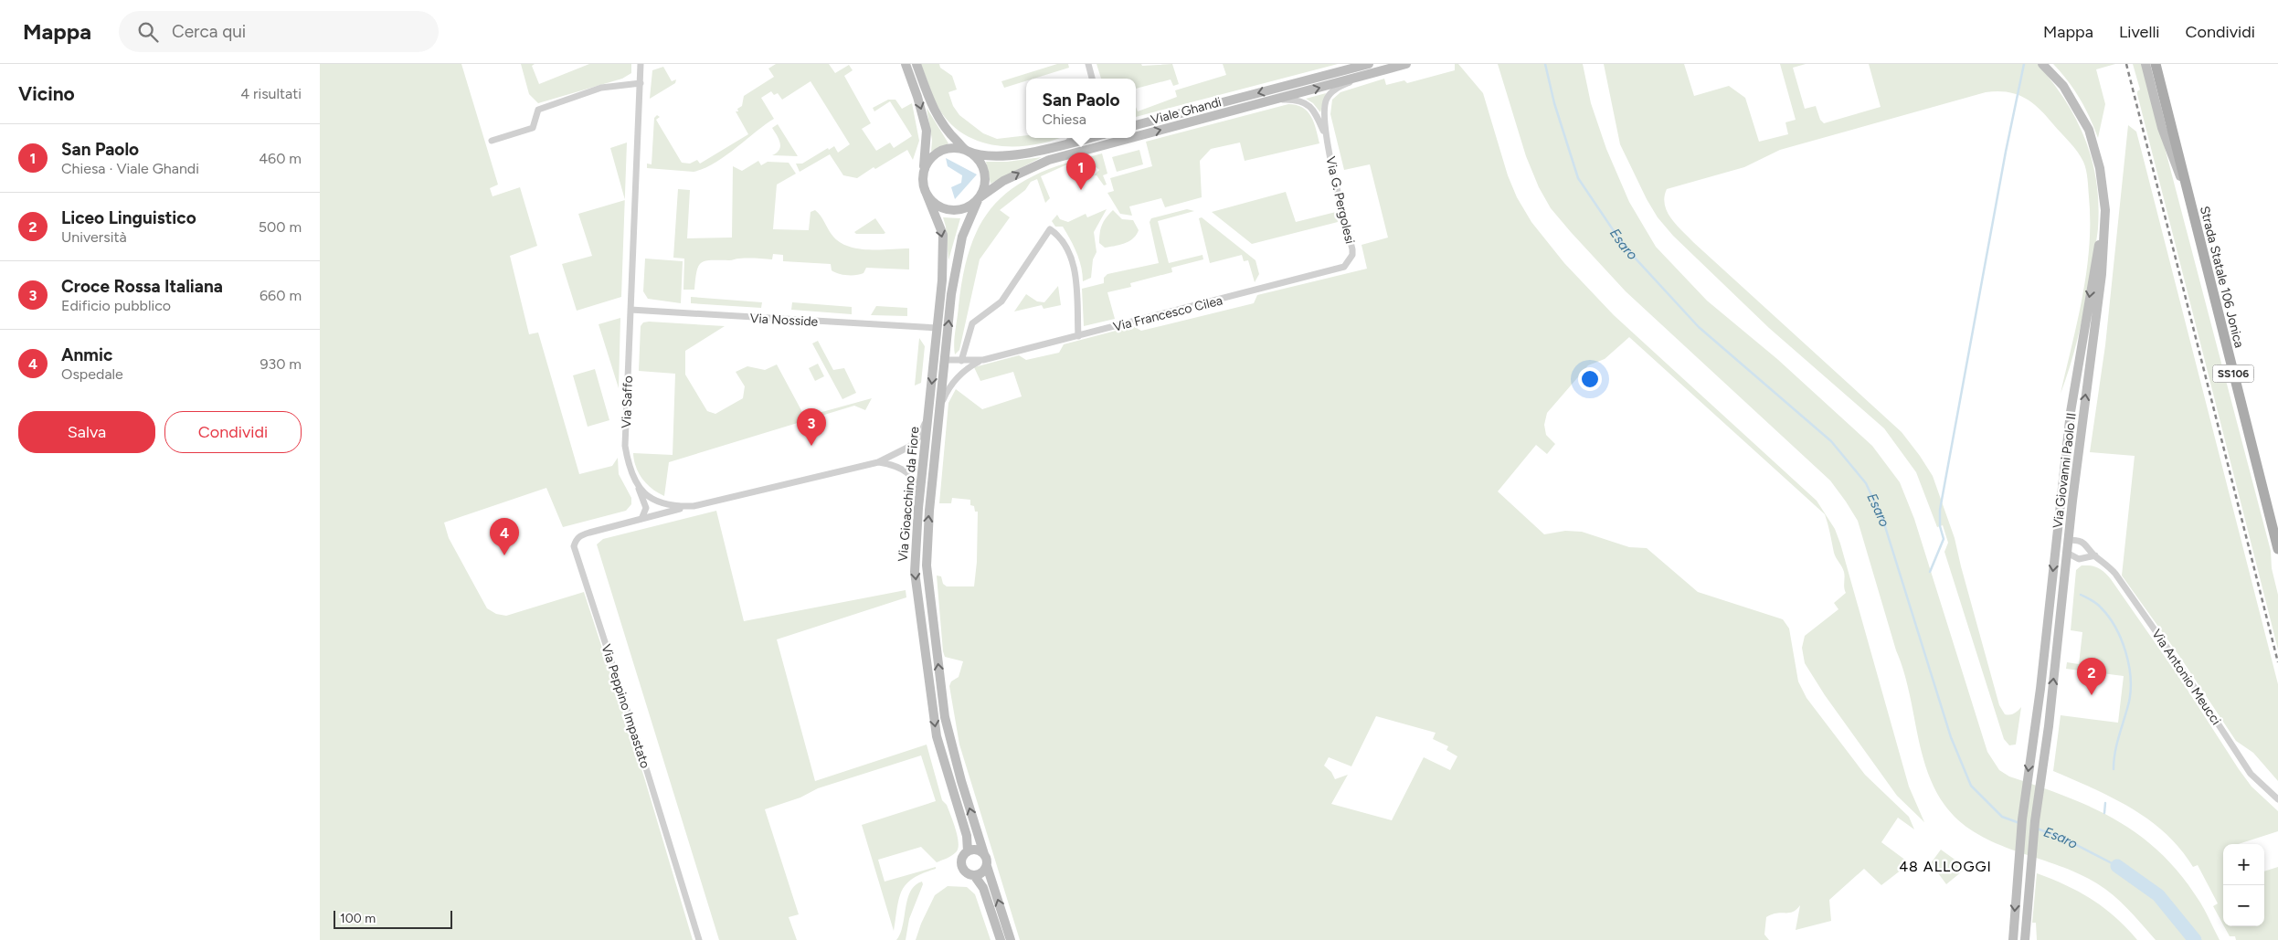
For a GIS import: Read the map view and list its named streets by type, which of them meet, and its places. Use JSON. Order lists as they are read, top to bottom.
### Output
{
  "streets": {
    "main road": ["Strada Statale 106 Jonica", "SS106"],
    "street": [
      "Viale Ghandi",
      "Via G. Pergolesi",
      "Via Francesco Cilea",
      "Via Nosside",
      "Via Saffo",
      "Via Giovanni Paolo II",
      "Via Gioacchino da Fiore",
      "Via Antonio Meucci",
      "Via Peppino Impastato"
    ]
  },
  "crossings": [
    ["Viale Ghandi", "Via Gioacchino da Fiore"],
    ["Via G. Pergolesi", "Via Francesco Cilea"],
    ["Via Nosside", "Via Saffo"],
    ["Via Nosside", "Via Gioacchino da Fiore"],
    ["Via Saffo", "Via Gioacchino da Fiore"],
    ["Via Saffo", "Via Peppino Impastato"],
    ["Via Giovanni Paolo II", "Via Antonio Meucci"]
  ],
  "districts": ["48 ALLOGGI"],
  "water": ["Esaro"],
  "scale_bar": "100 m",
  "page": {
    "header": "Mappa",
    "search": "Cerca qui",
    "nav": ["Mappa", "Livelli", "Condividi"],
    "heading": ["Vicino", "4 risultati"],
    "popup": ["San Paolo", "Chiesa"],
    "list": [
      {
        "mark": "1",
        "name": "San Paolo",
        "note": "Chiesa · Viale Ghandi",
        "value": "460 m"
      },
      {
        "mark": "2",
        "name": "Liceo Linguistico",
        "note": "Università",
        "value": "500 m"
      },
      {
        "mark": "3",
        "name": "Croce Rossa Italiana",
        "note": "Edificio pubblico",
        "value": "660 m"
      },
      {
        "mark": "4",
        "name": "Anmic",
        "note": "Ospedale",
        "value": "930 m"
      }
    ],
    "pins": [
      "1",
      "3",
      "4",
      "2"
    ],
    "buttons": ["Salva", "Condividi"],
    "map_buttons": ["+", "−"],
    "scale": "100 m"
  }
}
